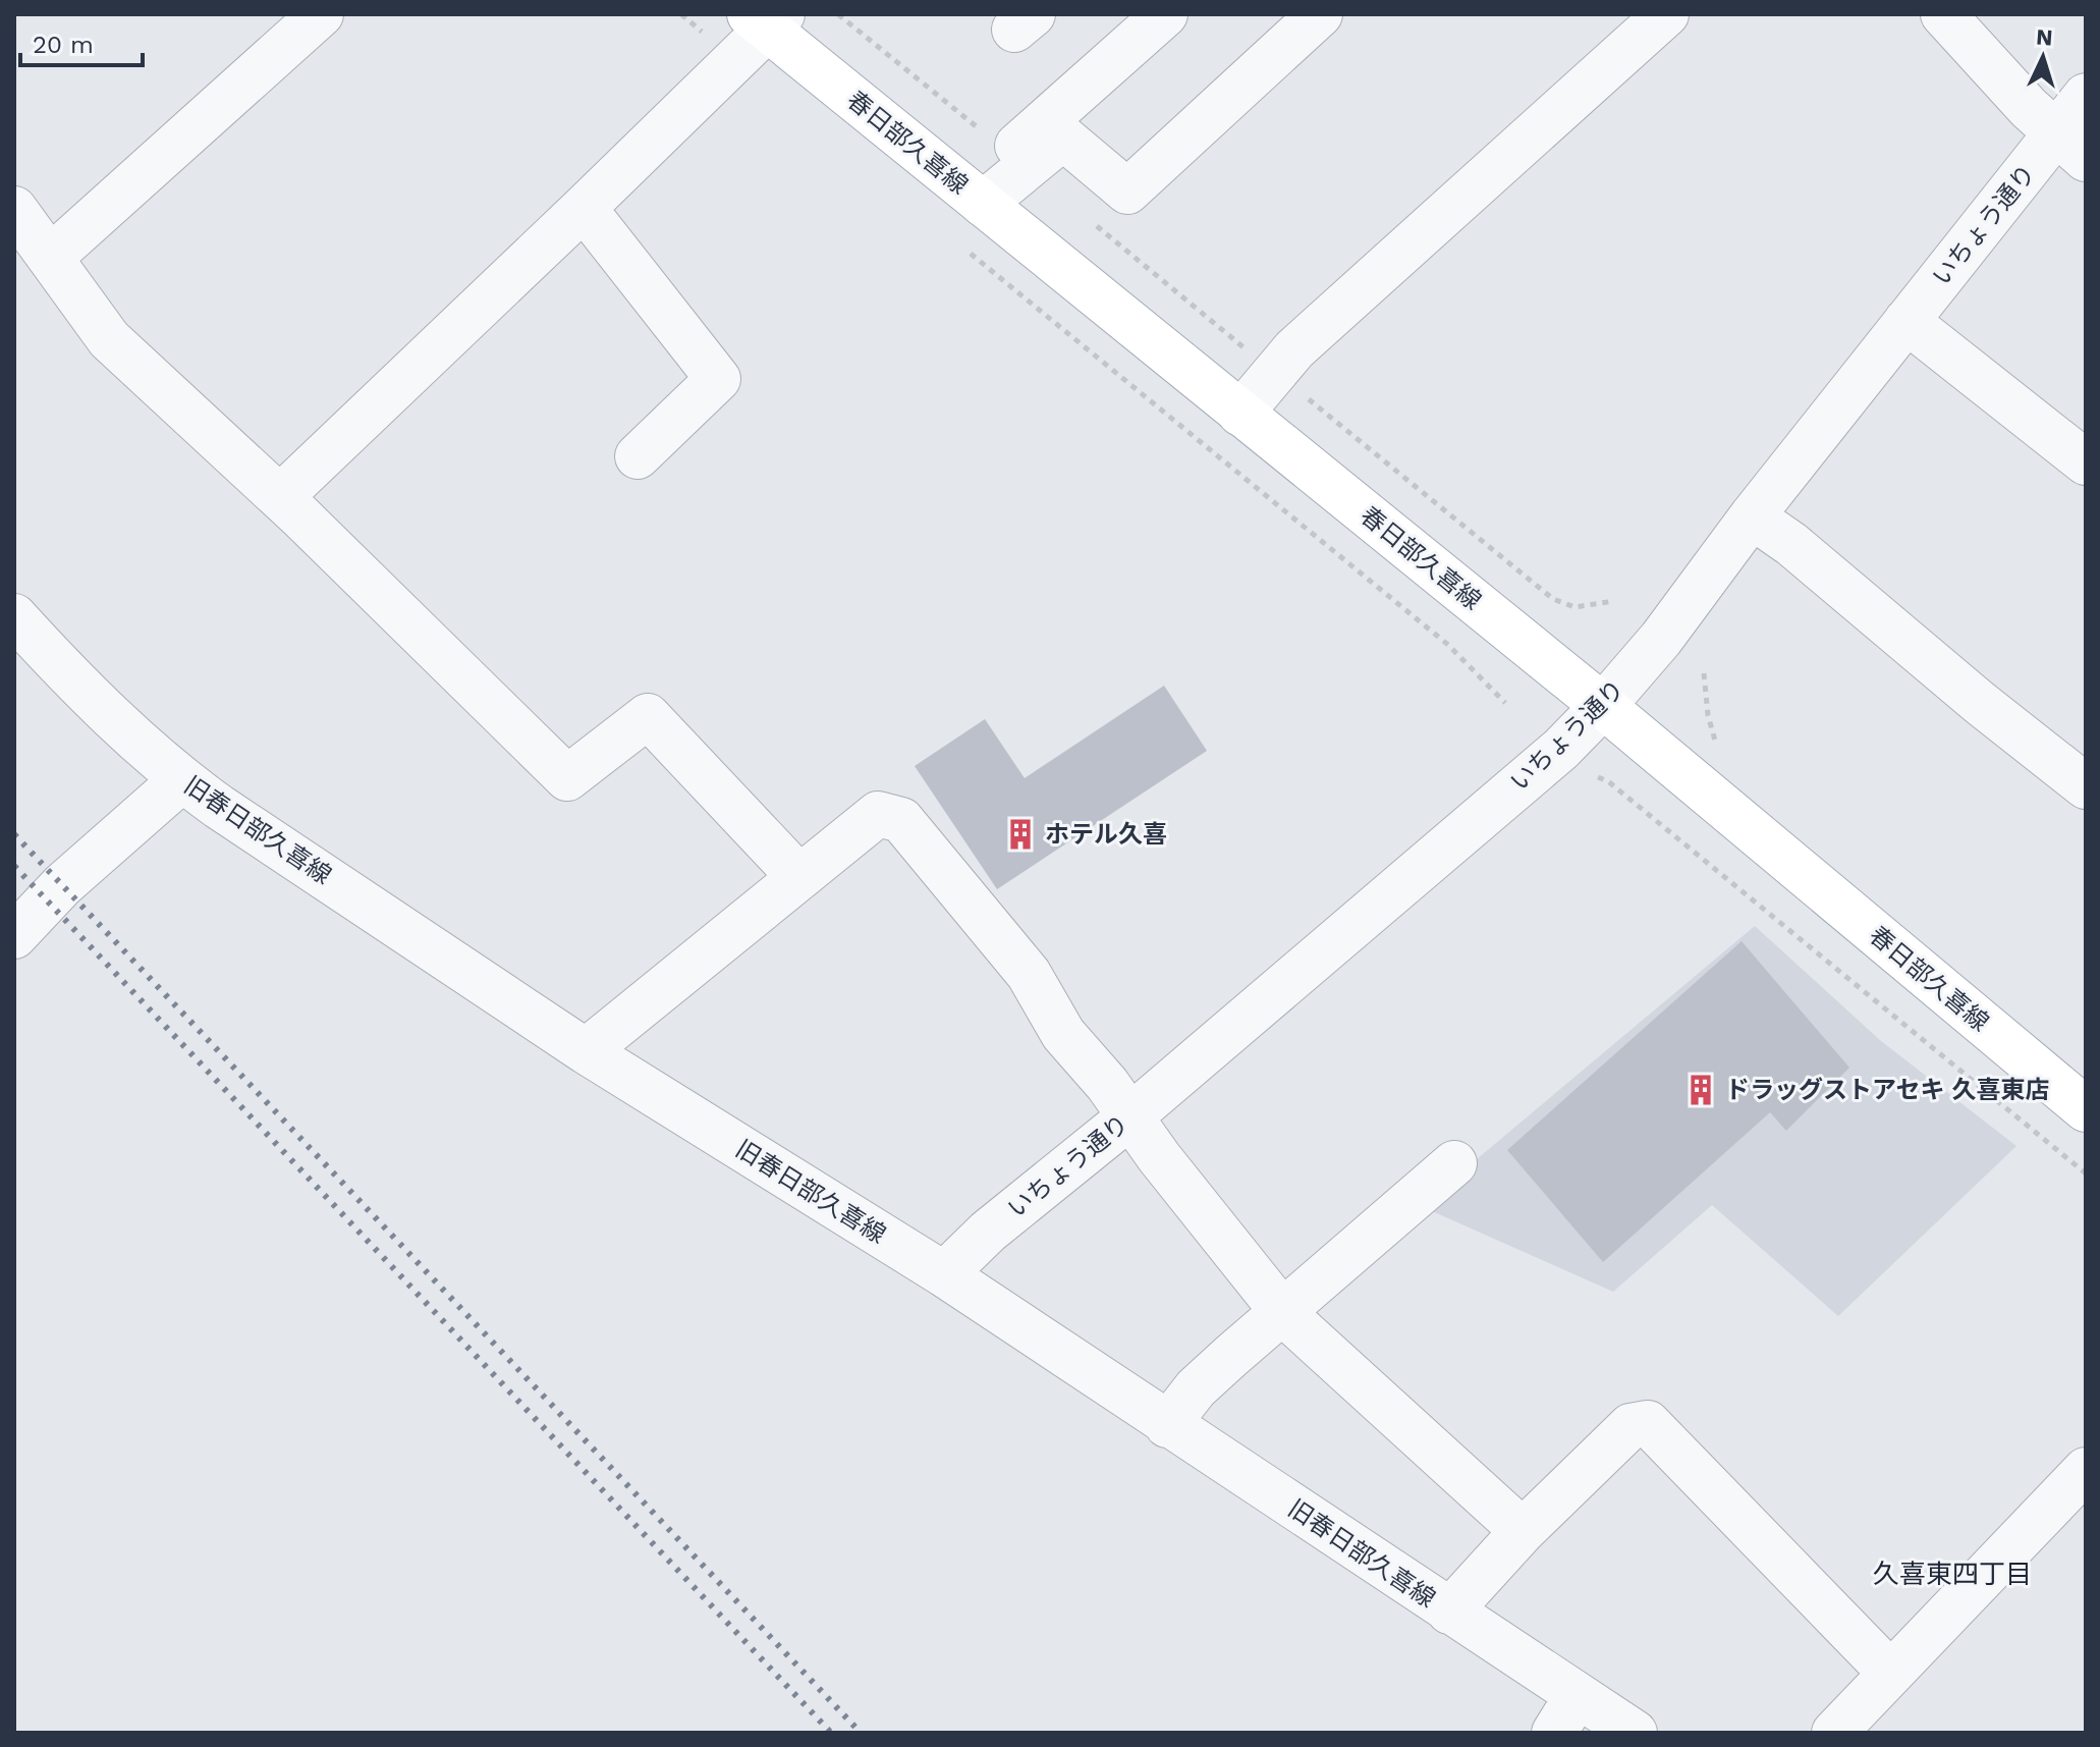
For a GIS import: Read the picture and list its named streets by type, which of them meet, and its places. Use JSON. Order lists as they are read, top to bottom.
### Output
{
  "streets": {
    "main road": ["春日部久喜線"],
    "street": ["いちょう通り", "旧春日部久喜線"]
  },
  "crossings": [
    ["春日部久喜線", "いちょう通り"],
    ["いちょう通り", "旧春日部久喜線"]
  ],
  "districts": ["久喜東四丁目"],
  "places": {
    "building": ["ホテル久喜", "ドラッグストアセキ 久喜東店"]
  },
  "scale_bar": "20 m",
  "north": "top"
}
